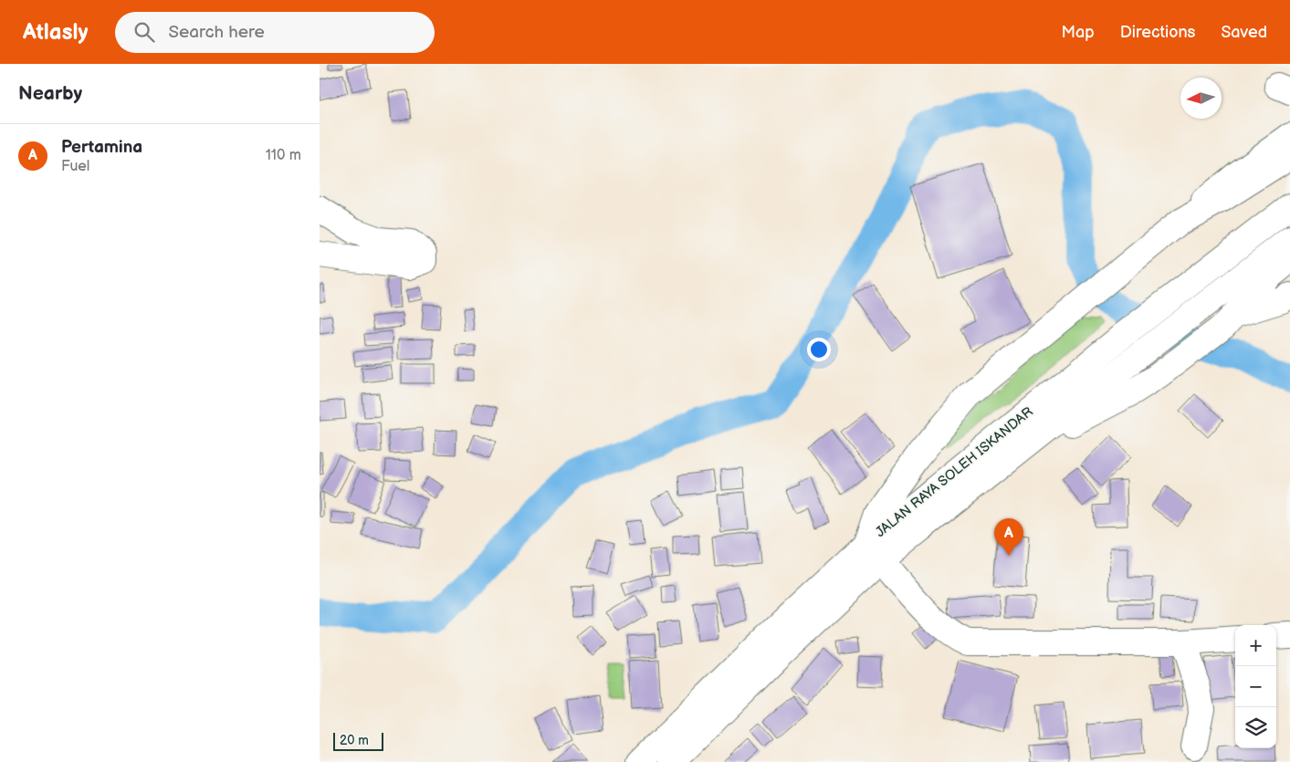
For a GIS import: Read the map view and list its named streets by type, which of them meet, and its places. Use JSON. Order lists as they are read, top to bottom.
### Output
{
  "streets": {
    "main road": ["JALAN RAYA SOLEH ISKANDAR"]
  },
  "scale_bar": "20 m",
  "north": "left",
  "page": {
    "header": "Atlasly",
    "search": "Search here",
    "nav": ["Map", "Directions", "Saved"],
    "heading": "Nearby",
    "list": [
      {
        "mark": "A",
        "name": "Pertamina",
        "note": "Fuel",
        "value": "110 m"
      }
    ],
    "pins": "A",
    "map_buttons": ["+", "−"],
    "scale": "20 m"
  }
}
